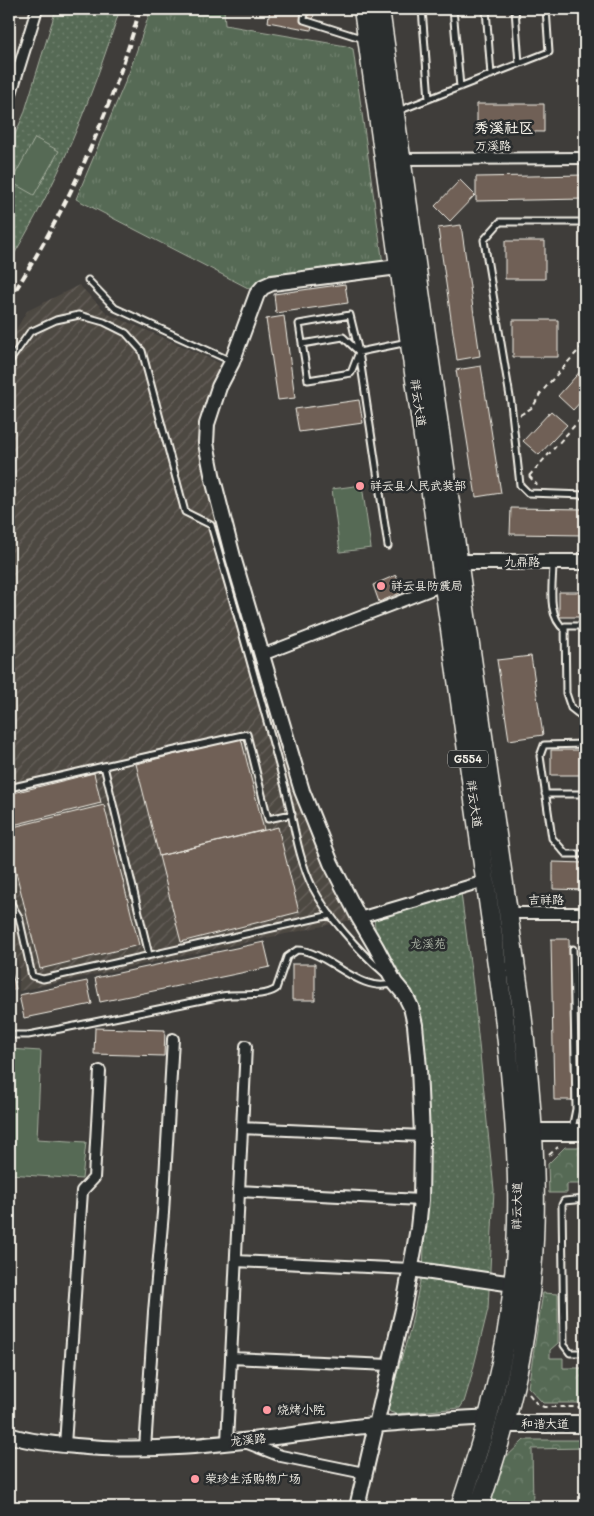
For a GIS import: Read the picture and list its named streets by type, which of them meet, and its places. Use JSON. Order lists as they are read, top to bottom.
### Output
{
  "streets": {
    "highway": ["祥云大道", "G554"],
    "main road": ["和谐大道"],
    "street": [
      "万溪路",
      "九鼎路",
      "吉祥路",
      "龙溪路"
    ]
  },
  "crossings": [
    ["万溪路", "祥云大道"],
    ["祥云大道", "九鼎路"],
    ["祥云大道", "吉祥路"],
    ["祥云大道", "和谐大道"],
    ["祥云大道", "龙溪路"]
  ],
  "districts": ["秀溪社区"],
  "parks": ["龙溪苑"],
  "places": [
    "祥云县人民武装部",
    "祥云县防震局",
    "烧烤小院",
    "荣珍生活购物广场"
  ]
}
